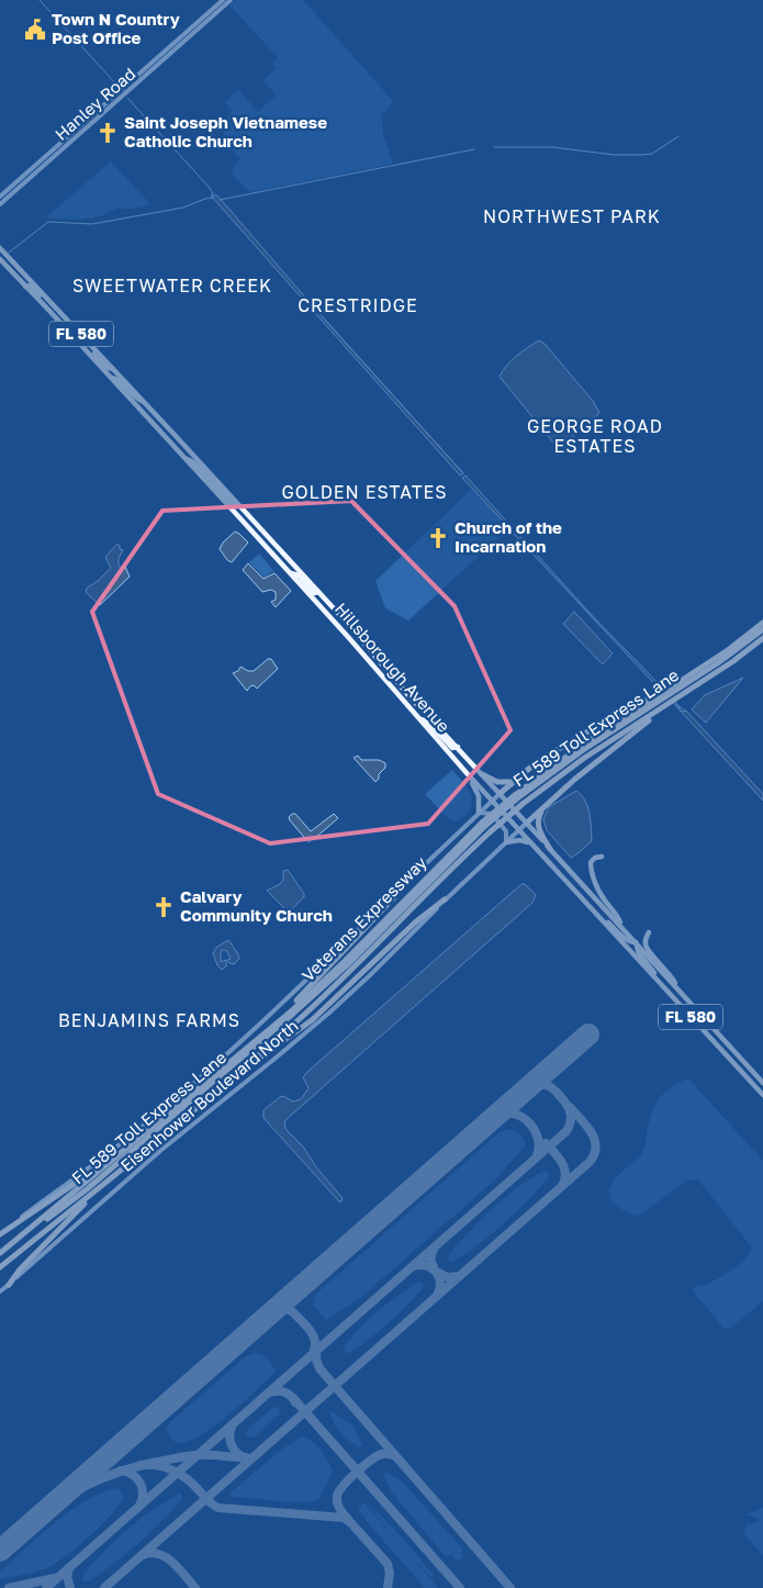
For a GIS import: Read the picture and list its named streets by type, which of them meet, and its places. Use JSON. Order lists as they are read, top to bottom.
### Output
{
  "streets": {
    "highway": ["FL 589 Toll Express Lane", "Veterans Expressway"],
    "main road": [
      "Hanley Road",
      "FL 580",
      "Hillsborough Avenue",
      "Eisenhower Boulevard North"
    ]
  },
  "crossings": [
    ["Hillsborough Avenue", "Eisenhower Boulevard North"],
    ["FL 589 Toll Express Lane", "Veterans Expressway"]
  ],
  "districts": [
    "NORTHWEST PARK",
    "SWEETWATER CREEK",
    "CRESTRIDGE",
    "GEORGE ROAD ESTATES",
    "GOLDEN ESTATES",
    "BENJAMINS FARMS"
  ],
  "places": {
    "public building": ["Town N Country Post Office"],
    "church": ["Saint Joseph Vietnamese Catholic Church", "Church of the Incarnation", "Calvary Community Church"]
  }
}
